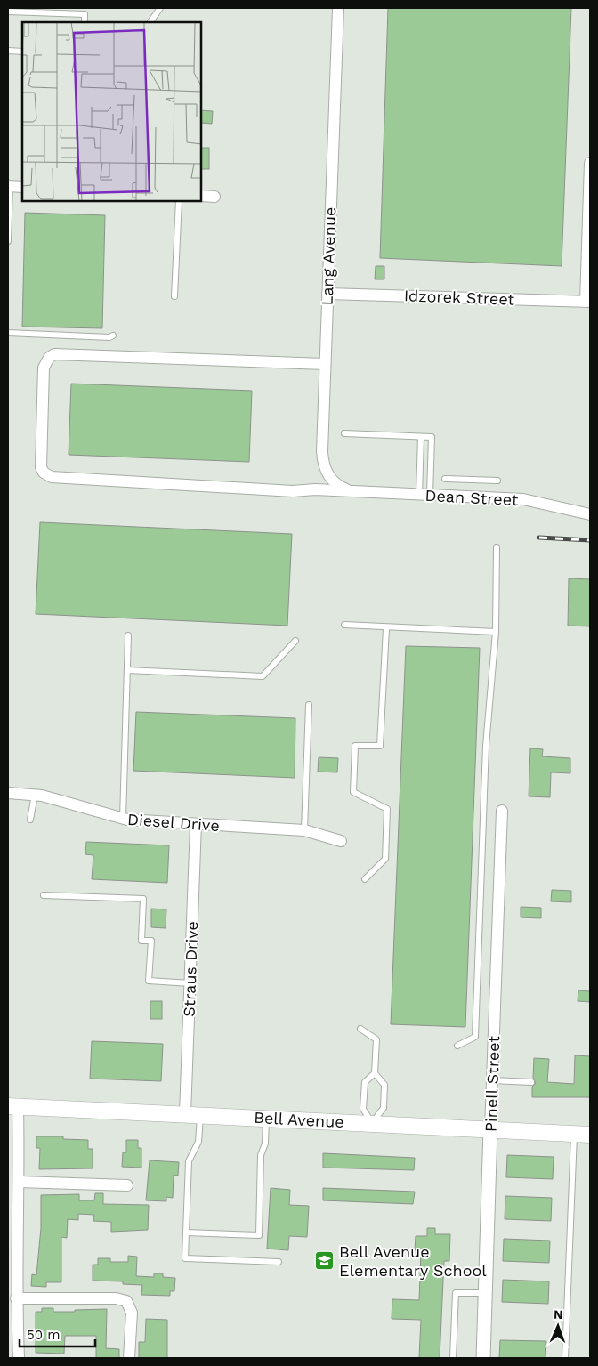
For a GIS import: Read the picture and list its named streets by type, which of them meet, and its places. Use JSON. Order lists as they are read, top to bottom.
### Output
{
  "streets": {
    "main road": ["Bell Avenue"],
    "street": [
      "Lang Avenue",
      "Idzorek Street",
      "Dean Street",
      "Diesel Drive",
      "Straus Drive",
      "Pinell Street"
    ]
  },
  "crossings": [
    ["Lang Avenue", "Idzorek Street"],
    ["Lang Avenue", "Dean Street"],
    ["Diesel Drive", "Straus Drive"],
    ["Straus Drive", "Bell Avenue"],
    ["Pinell Street", "Bell Avenue"]
  ],
  "places": {
    "school or university": ["Bell Avenue Elementary School"]
  },
  "scale_bar": "50 m",
  "north": "top"
}
